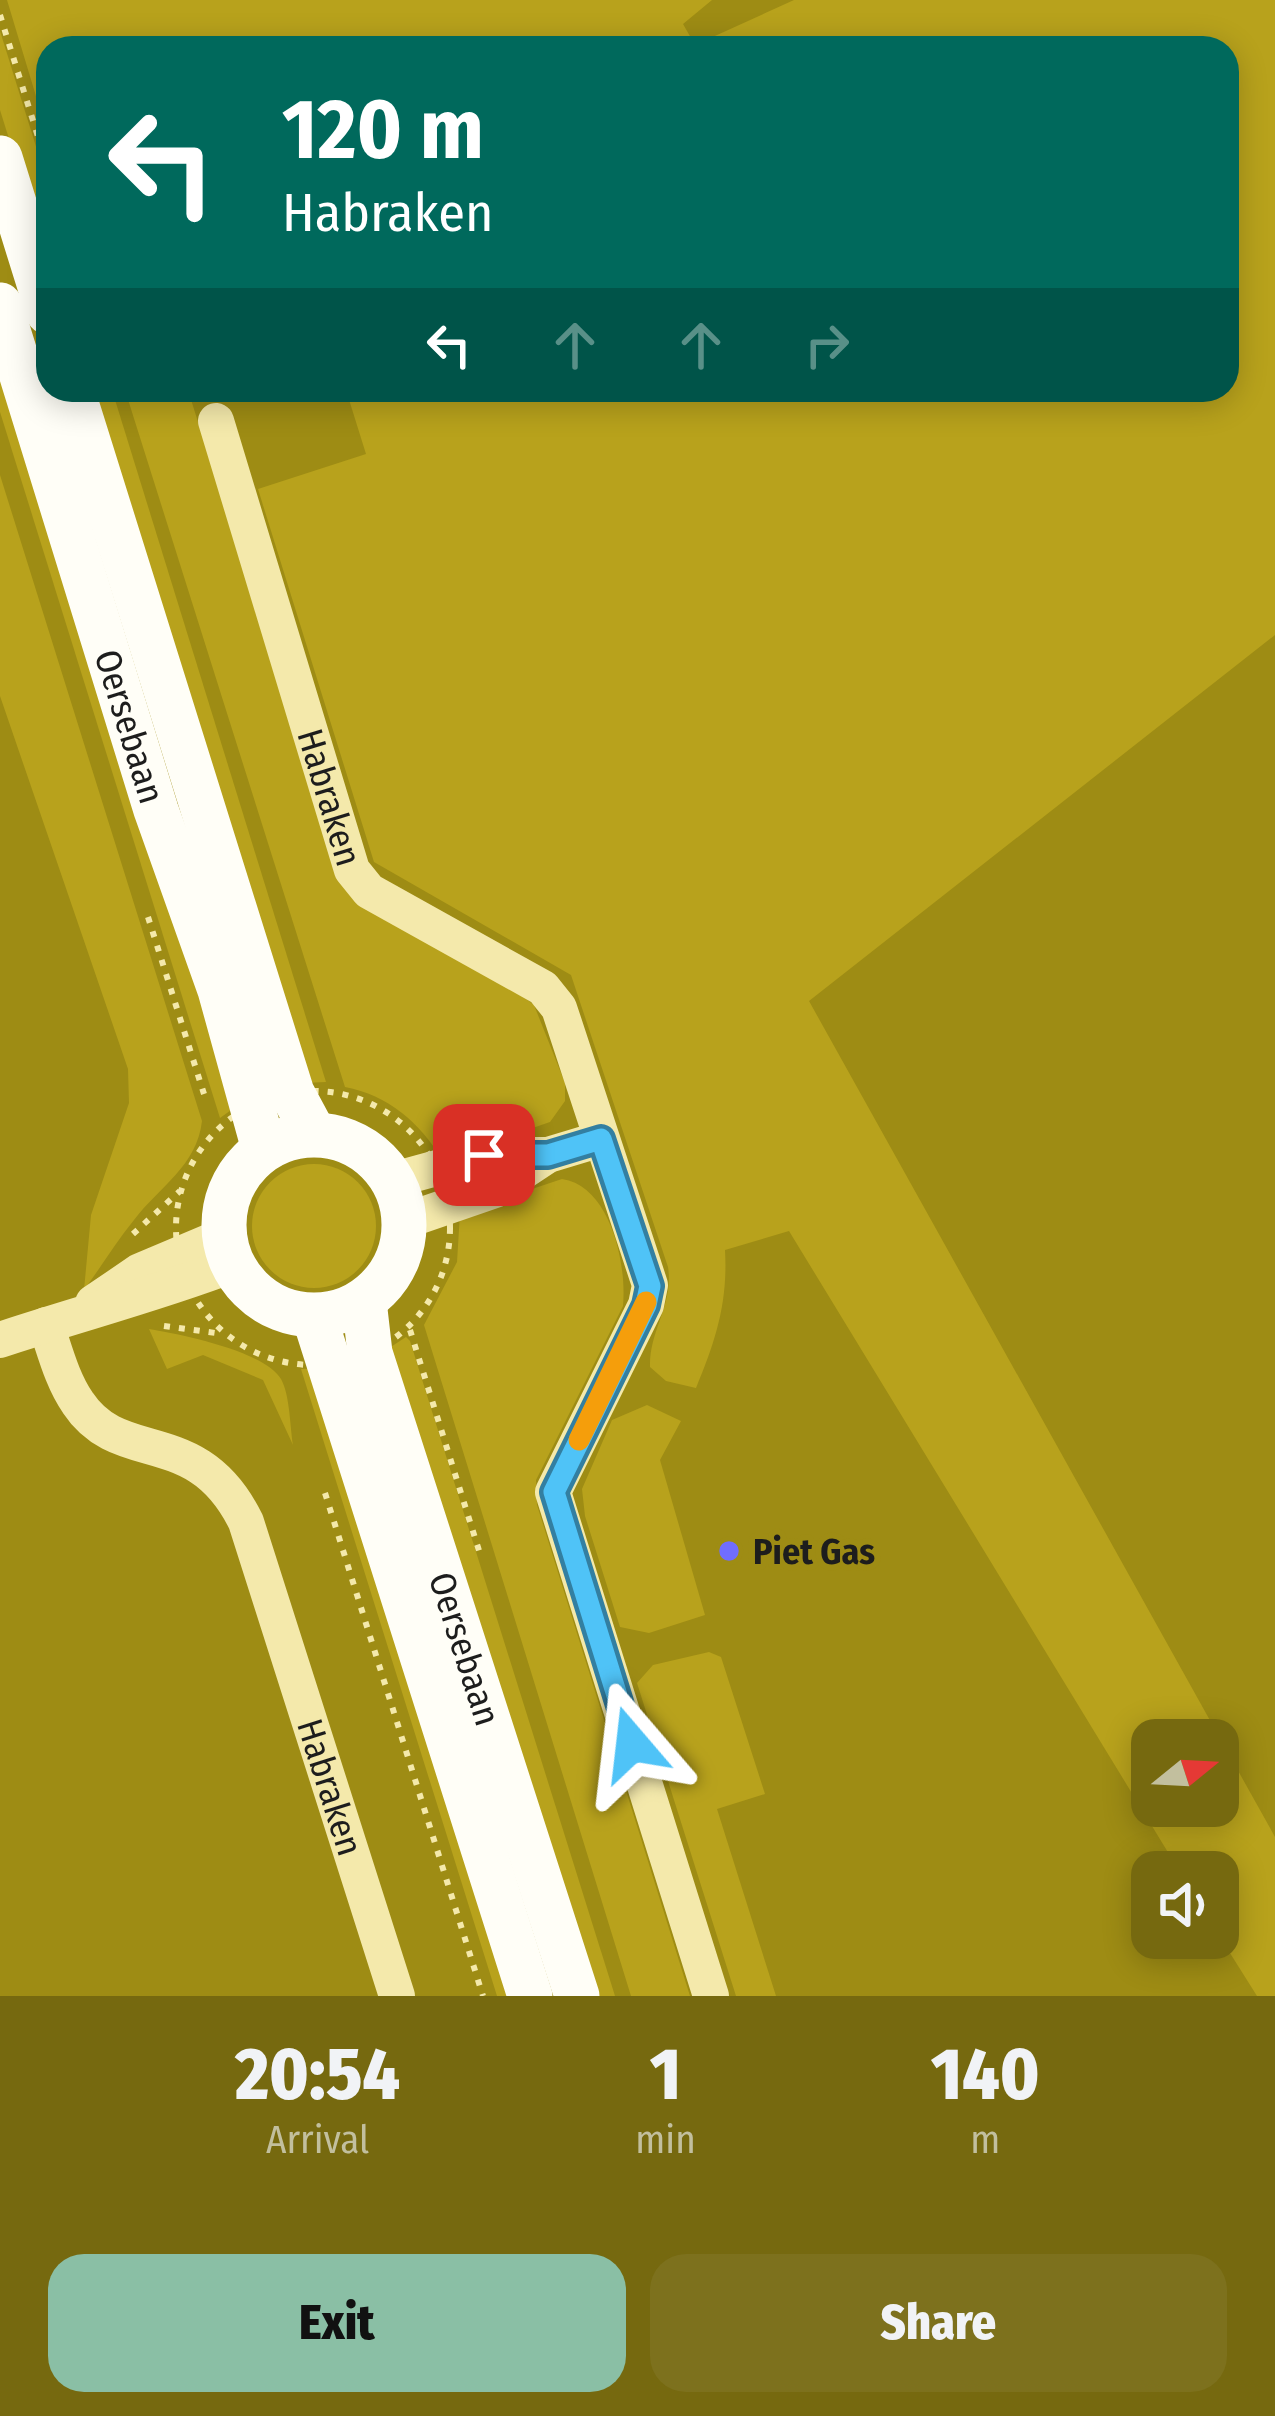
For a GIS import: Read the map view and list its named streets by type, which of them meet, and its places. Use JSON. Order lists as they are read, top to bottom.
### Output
{
  "streets": {
    "main road": ["Oersebaan"],
    "street": ["Habraken"]
  },
  "places": ["Piet Gas"],
  "north": "right",
  "page": {
    "turn": ["120 m", "Habraken"],
    "eta": [
      "20:54",
      "Arrival",
      "1",
      "min",
      "140",
      "m"
    ],
    "buttons": ["Exit", "Share"]
  }
}
